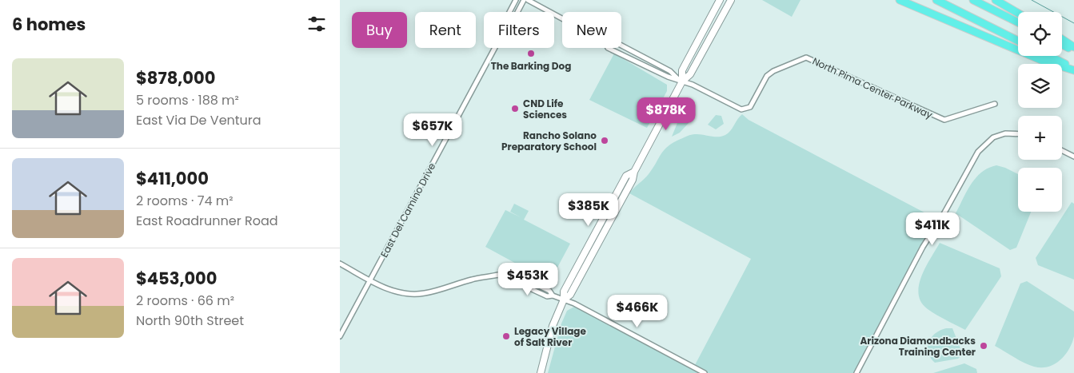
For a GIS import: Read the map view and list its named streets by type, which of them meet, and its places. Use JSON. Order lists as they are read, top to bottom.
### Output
{
  "streets": {
    "street": ["North Pima Center Parkway", "East Del Camino Drive"]
  },
  "places": [
    "The Barking Dog",
    "CND Life Sciences",
    "Rancho Solano Preparatory School",
    "Legacy Village of Salt River",
    "Arizona Diamondbacks Training Center"
  ],
  "page": {
    "heading": "6 homes",
    "map_buttons": ["+", "−"],
    "chip": [
      "Buy",
      "Rent",
      "Filters",
      "New"
    ],
    "list": [
      {
        "name": "$878,000",
        "note": "5 rooms · 188 m² · East Via De Ventura"
      },
      {
        "name": "$411,000",
        "note": "2 rooms · 74 m² · East Roadrunner Road"
      },
      {
        "name": "$453,000",
        "note": "2 rooms · 66 m² · North 90th Street"
      }
    ],
    "price": [
      "$878K",
      "$657K",
      "$385K",
      "$411K",
      "$453K",
      "$466K"
    ]
  }
}
